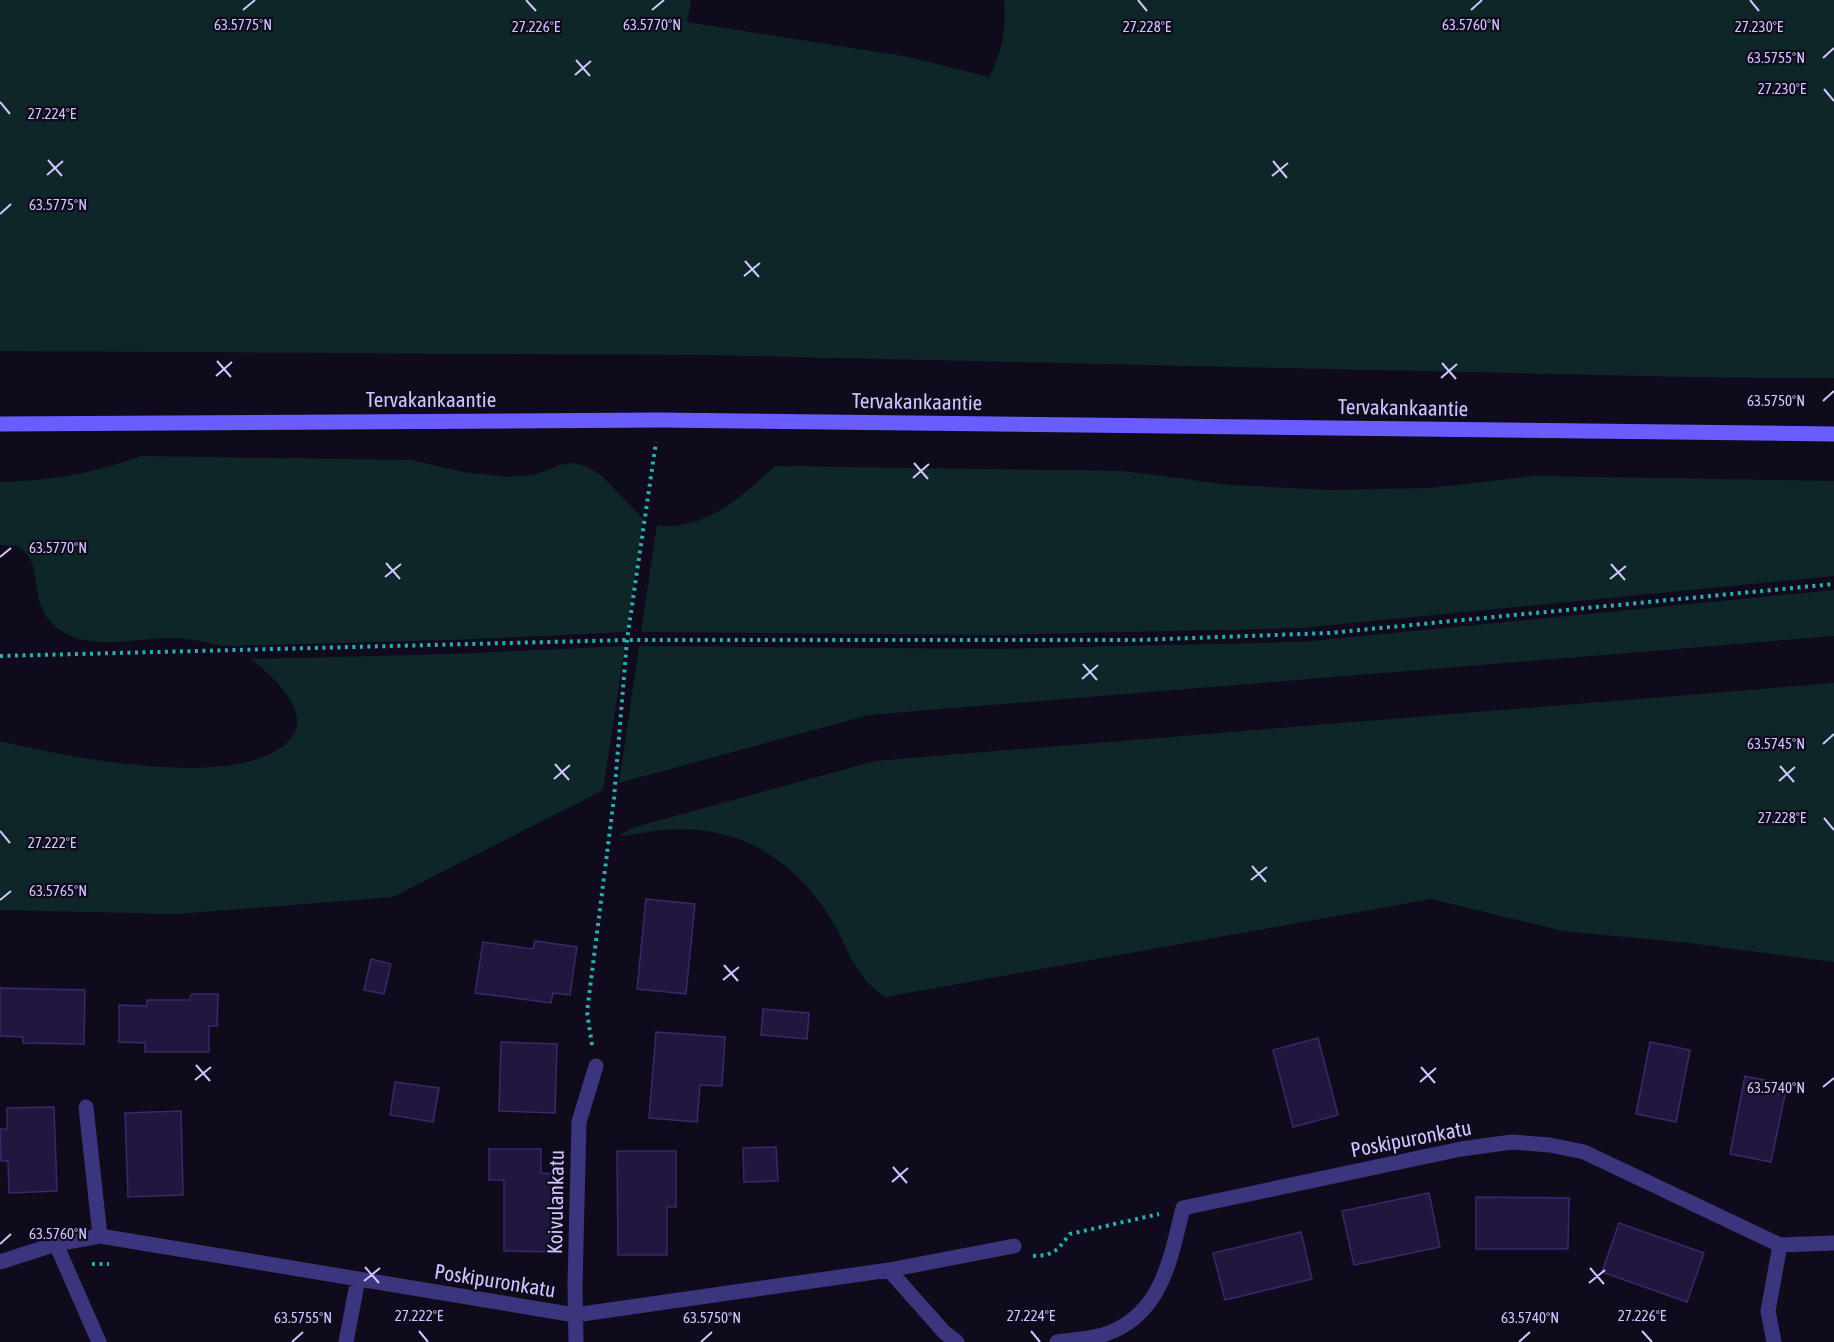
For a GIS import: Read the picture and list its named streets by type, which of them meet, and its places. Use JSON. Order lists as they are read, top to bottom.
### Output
{
  "streets": {
    "street": ["Tervakankaantie", "Poskipuronkatu", "Koivulankatu"]
  },
  "crossings": [
    ["Poskipuronkatu", "Koivulankatu"]
  ],
  "coordinates": [
    "63.5775°N",
    "63.5770°N",
    "63.5760°N",
    "27.226°E",
    "27.228°E",
    "27.230°E",
    "63.5755°N",
    "27.224°E",
    "63.5750°N",
    "63.5745°N",
    "27.222°E",
    "63.5765°N",
    "63.5740°N"
  ]
}
